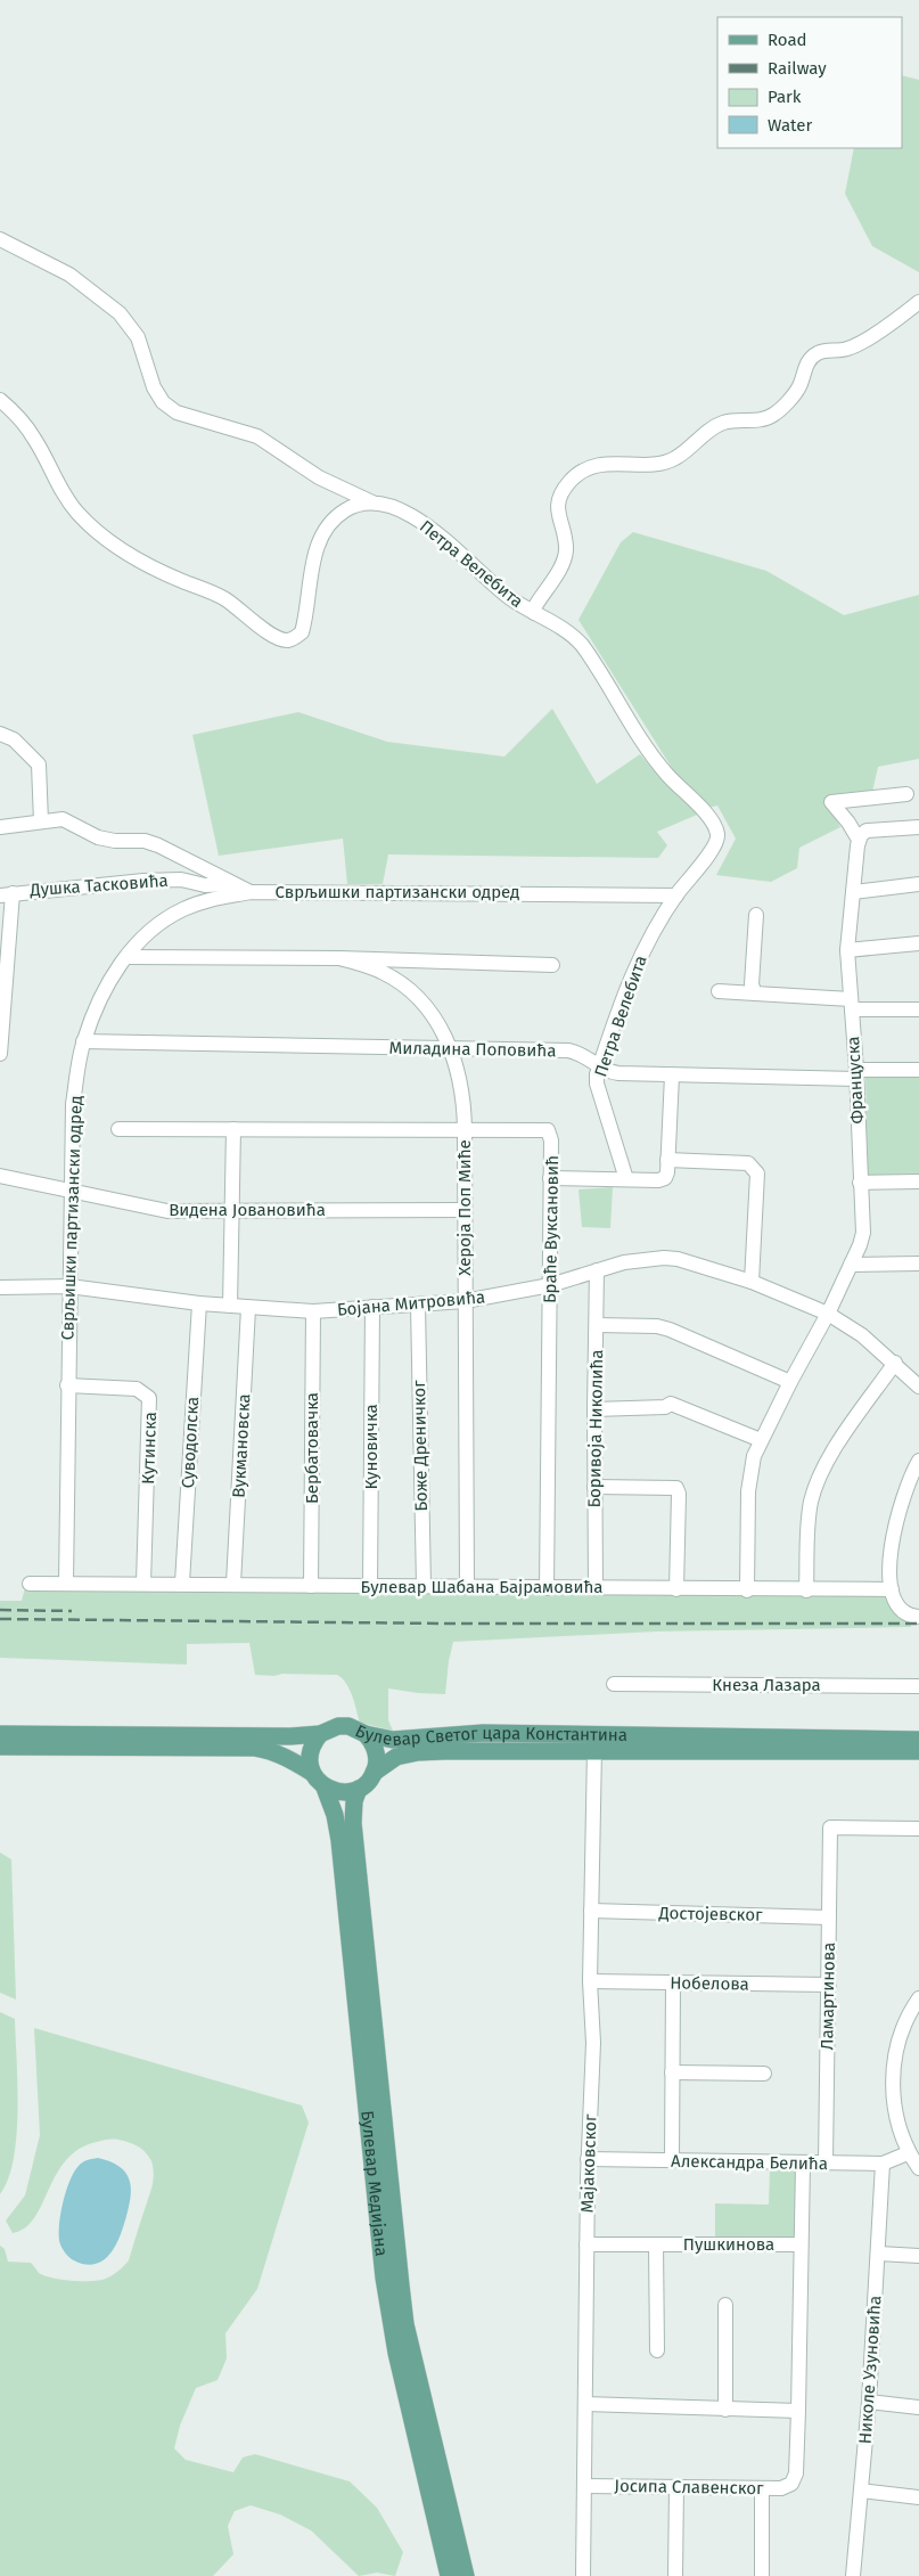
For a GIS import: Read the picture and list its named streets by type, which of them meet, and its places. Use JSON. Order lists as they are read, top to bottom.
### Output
{
  "streets": {
    "main road": ["Булевар Светог цара Константина", "Булевар Медијана"],
    "street": [
      "Петра Велебита",
      "Душка Тасковића",
      "Сврљишки партизански одред",
      "Миладина Поповића",
      "Француска",
      "Хероја Поп Миће",
      "Видена Јовановића",
      "Браће Вуксановић",
      "Бојана Митровића",
      "Боривоја Николића",
      "Суводолска",
      "Вукмановска",
      "Боже Дреничког",
      "Куновичка",
      "Кутинска",
      "Бербатовачка",
      "Булевар Шабана Бајрамовића",
      "Кнеза Лазара",
      "Достојевског",
      "Нобелова",
      "Ламартинова",
      "Александра Белића",
      "Мајаковског",
      "Пушкинова",
      "Николе Узуновића",
      "Јосипа Славенског"
    ]
  },
  "crossings": [
    ["Петра Велебита", "Сврљишки партизански одред"],
    ["Петра Велебита", "Миладина Поповића"],
    ["Сврљишки партизански одред", "Миладина Поповића"],
    ["Сврљишки партизански одред", "Хероја Поп Миће"],
    ["Сврљишки партизански одред", "Видена Јовановића"],
    ["Сврљишки партизански одред", "Бојана Митровића"],
    ["Сврљишки партизански одред", "Кутинска"],
    ["Сврљишки партизански одред", "Булевар Шабана Бајрамовића"],
    ["Миладина Поповића", "Француска"],
    ["Миладина Поповића", "Хероја Поп Миће"],
    ["Француска", "Бојана Митровића"],
    ["Француска", "Булевар Шабана Бајрамовића"],
    ["Хероја Поп Миће", "Видена Јовановића"],
    ["Хероја Поп Миће", "Браће Вуксановић"],
    ["Хероја Поп Миће", "Бојана Митровића"],
    ["Хероја Поп Миће", "Булевар Шабана Бајрамовића"],
    ["Браће Вуксановић", "Бојана Митровића"],
    ["Браће Вуксановић", "Булевар Шабана Бајрамовића"],
    ["Бојана Митровића", "Боривоја Николића"],
    ["Бојана Митровића", "Суводолска"],
    ["Бојана Митровића", "Вукмановска"],
    ["Бојана Митровића", "Боже Дреничког"],
    ["Бојана Митровића", "Куновичка"],
    ["Бојана Митровића", "Бербатовачка"],
    ["Боривоја Николића", "Булевар Шабана Бајрамовића"],
    ["Суводолска", "Булевар Шабана Бајрамовића"],
    ["Вукмановска", "Булевар Шабана Бајрамовића"],
    ["Боже Дреничког", "Булевар Шабана Бајрамовића"],
    ["Куновичка", "Булевар Шабана Бајрамовића"],
    ["Кутинска", "Булевар Шабана Бајрамовића"],
    ["Бербатовачка", "Булевар Шабана Бајрамовића"],
    ["Булевар Светог цара Константина", "Мајаковског"],
    ["Булевар Светог цара Константина", "Булевар Медијана"],
    ["Достојевског", "Ламартинова"],
    ["Достојевског", "Мајаковског"],
    ["Нобелова", "Ламартинова"],
    ["Нобелова", "Мајаковског"],
    ["Ламартинова", "Александра Белића"],
    ["Александра Белића", "Мајаковског"],
    ["Александра Белића", "Николе Узуновића"],
    ["Мајаковског", "Пушкинова"],
    ["Мајаковског", "Јосипа Славенског"]
  ],
  "legend": [
    "Road",
    "Railway",
    "Park",
    "Water"
  ]
}
